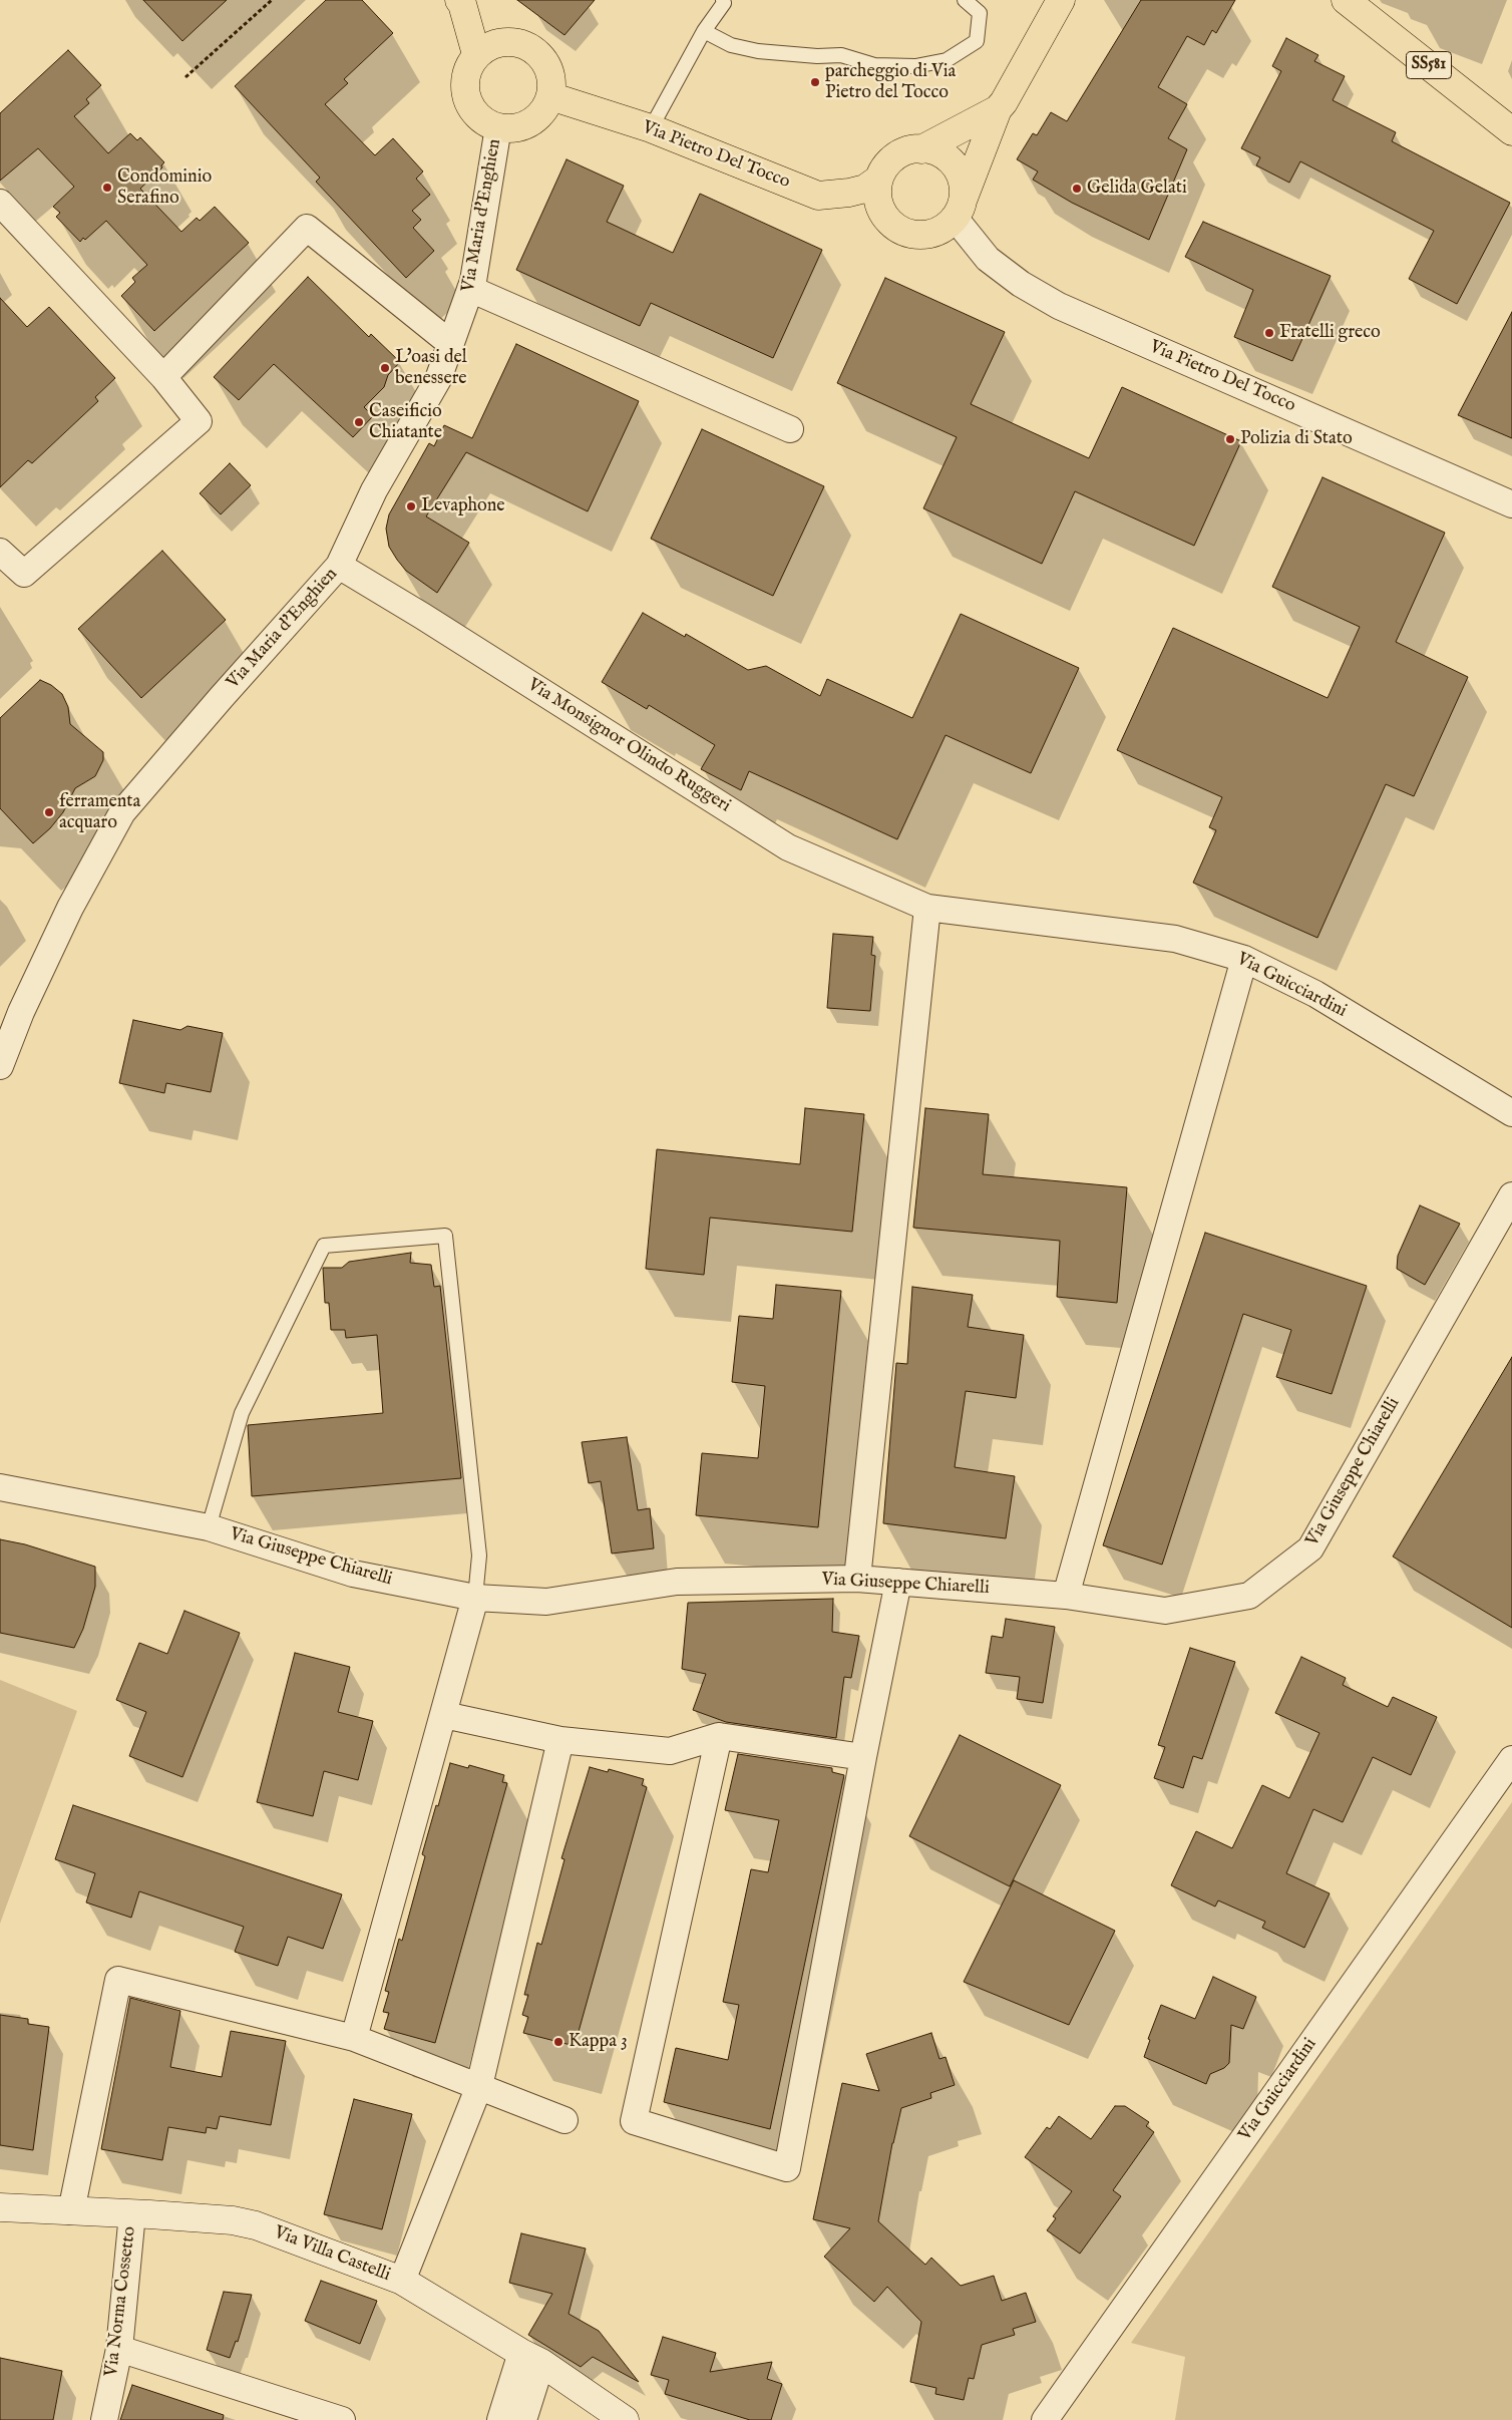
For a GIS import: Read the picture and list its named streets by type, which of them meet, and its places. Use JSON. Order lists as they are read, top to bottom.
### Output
{
  "streets": {
    "main road": ["SS581", "Via Pietro Del Tocco", "Via Villa Castelli"],
    "street": [
      "Via Maria d'Enghien",
      "Via Monsignor Olindo Ruggeri",
      "Via Guicciardini",
      "Via Giuseppe Chiarelli",
      "Via Norma Cossetto"
    ]
  },
  "crossings": [
    ["Via Pietro Del Tocco", "Via Maria d'Enghien"],
    ["Via Maria d'Enghien", "Via Monsignor Olindo Ruggeri"],
    ["Via Monsignor Olindo Ruggeri", "Via Guicciardini"],
    ["Via Villa Castelli", "Via Norma Cossetto"]
  ],
  "places": [
    "parcheggio di Via Pietro del Tocco",
    "Condominio Serafino",
    "Gelida Gelati",
    "Fratelli greco",
    "L'oasi del benessere",
    "Caseificio Chiatante",
    "Polizia di Stato",
    "Levaphone",
    "ferramenta acquaro",
    "Kappa 3"
  ]
}
